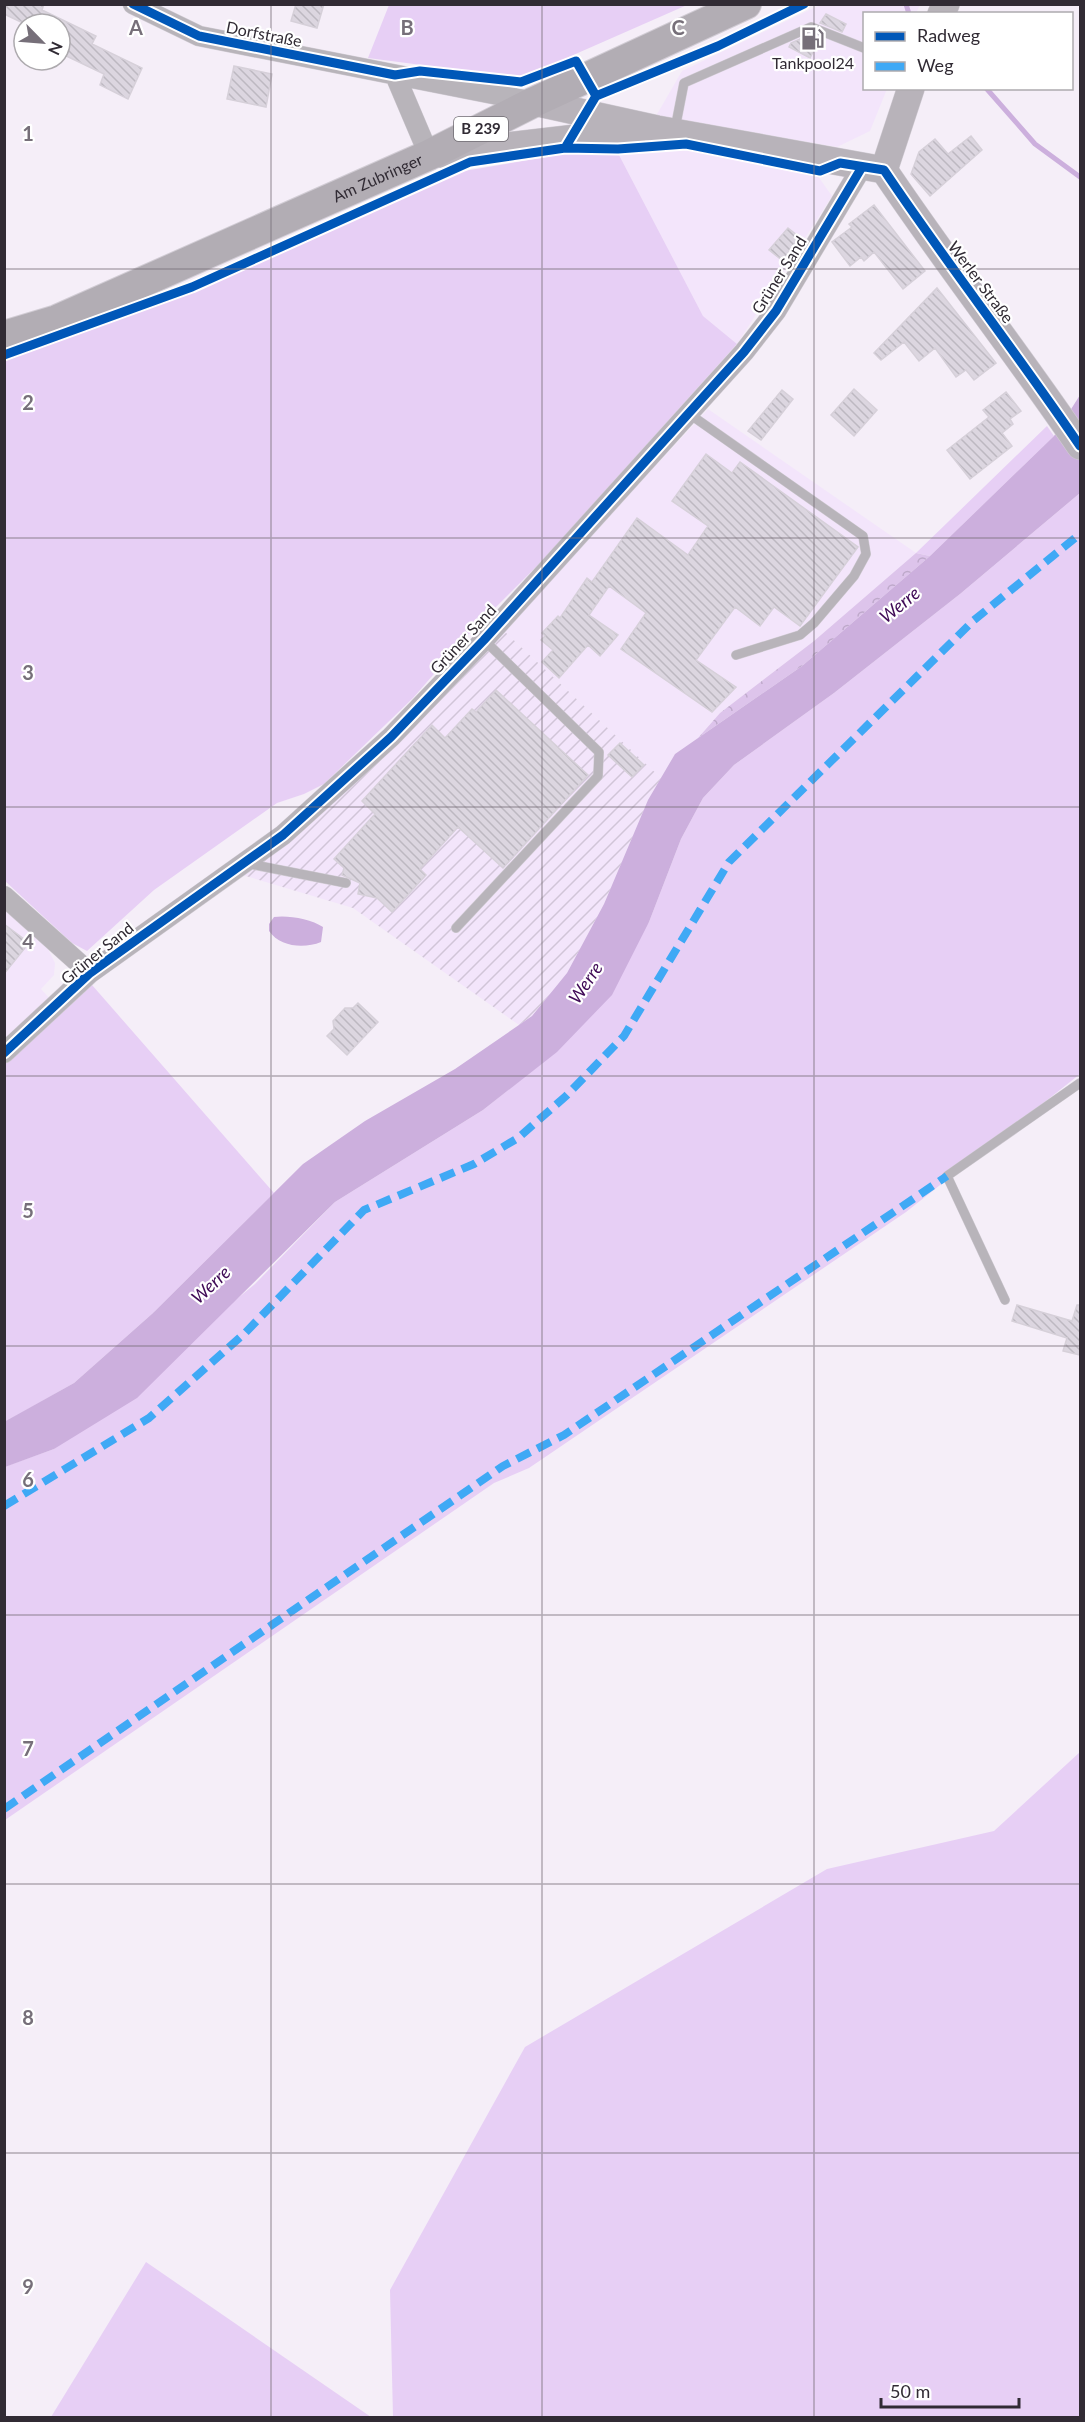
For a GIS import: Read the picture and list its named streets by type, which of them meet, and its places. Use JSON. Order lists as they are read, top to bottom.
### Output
{
  "streets": {
    "main road": ["B 239", "Am Zubringer", "Werler Straße"],
    "street": ["Dorfstraße", "Grüner Sand"]
  },
  "crossings": [
    ["Dorfstraße", "Am Zubringer"],
    ["Grüner Sand", "Werler Straße"]
  ],
  "water": ["Werre"],
  "places": {
    "fuel station": ["Tankpool24"]
  },
  "legend": ["Radweg", "Weg"],
  "scale_bar": "50 m",
  "north": "bottom right",
  "grid": {
    "columns": ["A", "B", "C"],
    "rows": [
      "1",
      "2",
      "3",
      "4",
      "5",
      "6",
      "7",
      "8",
      "9"
    ]
  }
}
